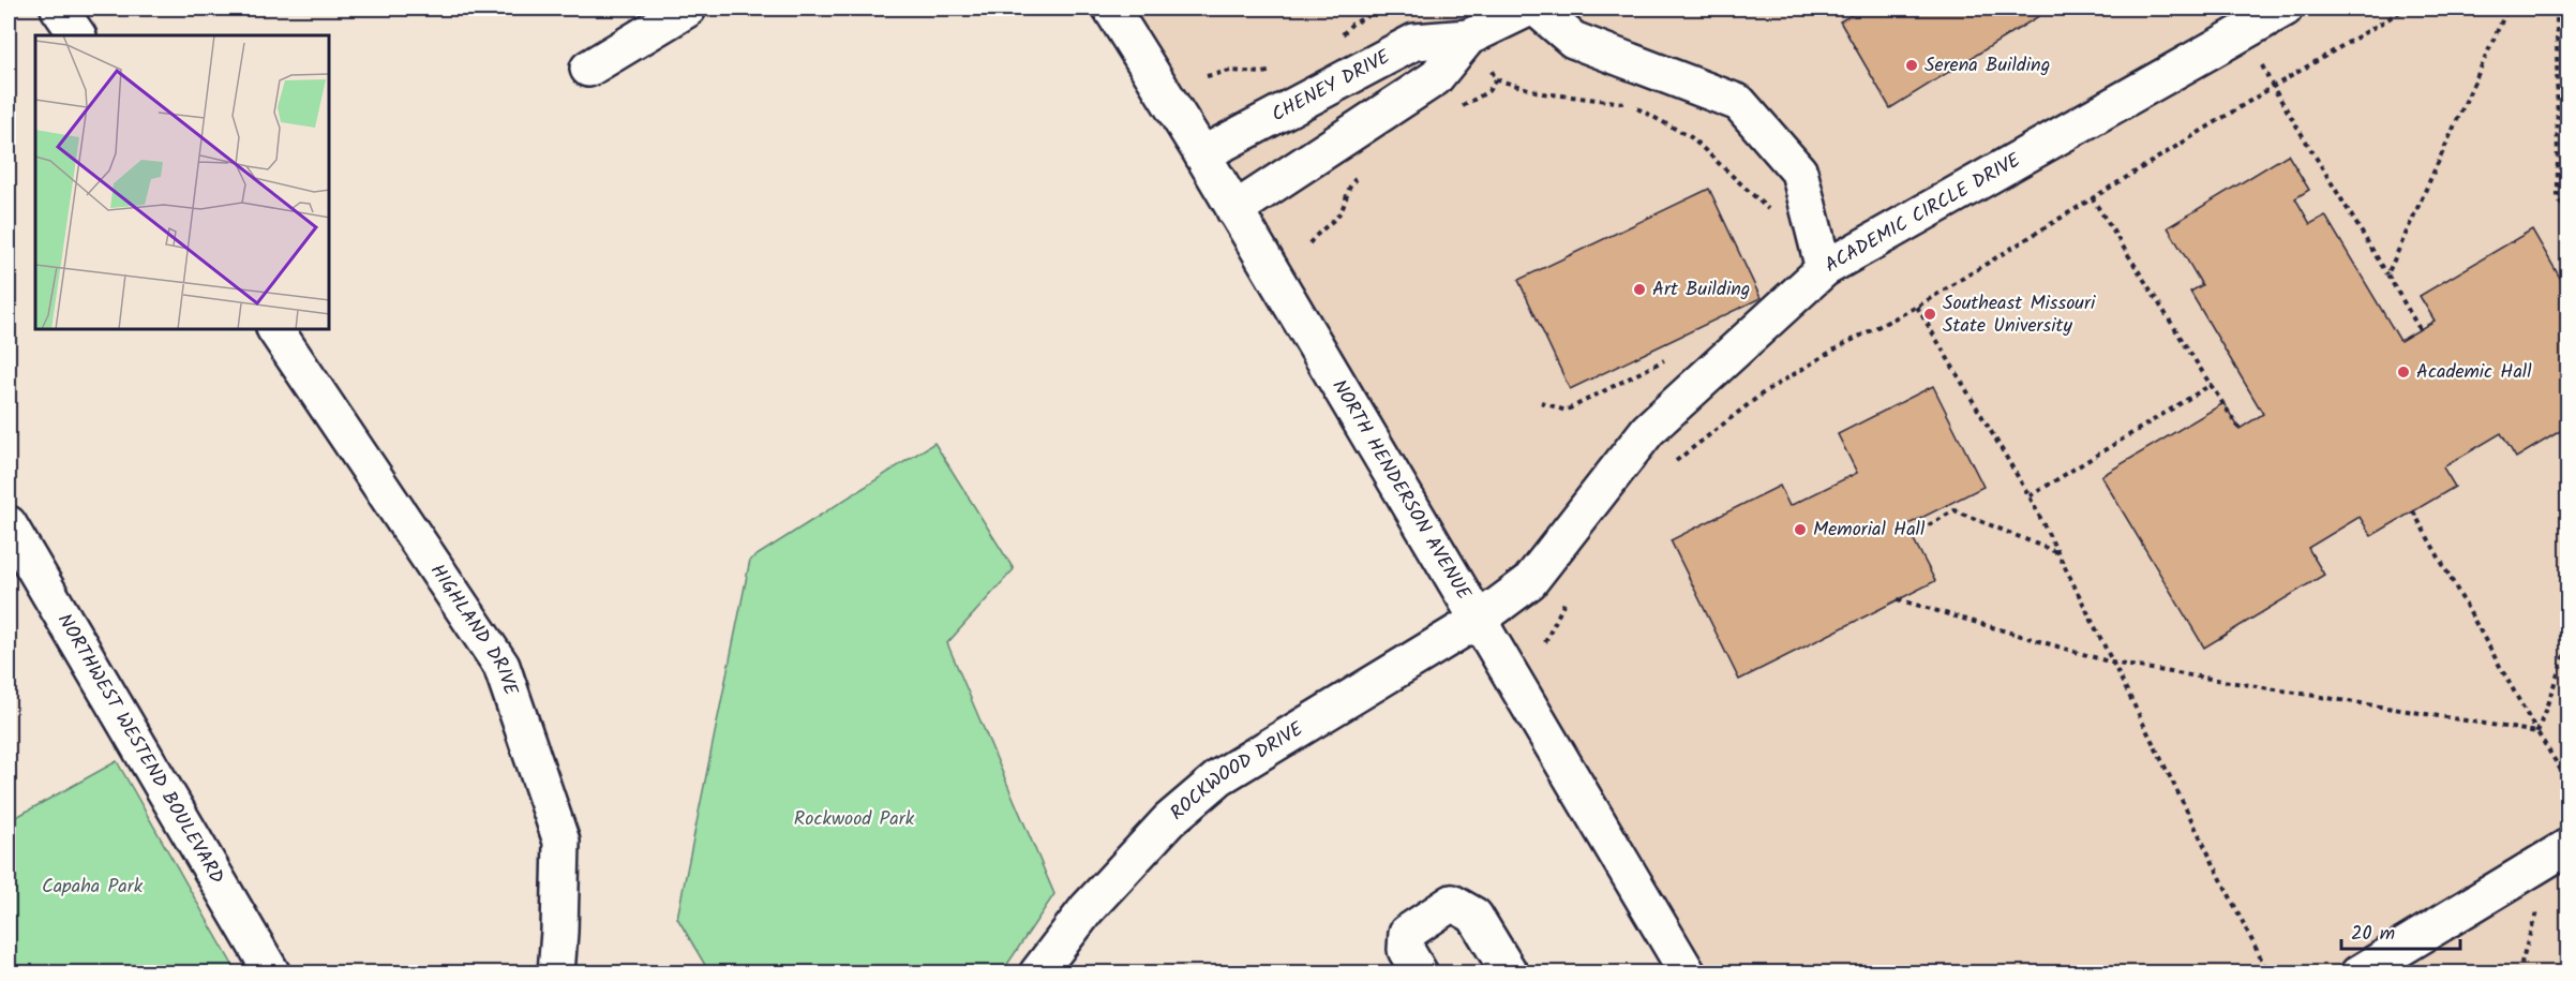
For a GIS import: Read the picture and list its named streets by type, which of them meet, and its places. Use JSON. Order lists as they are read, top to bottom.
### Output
{
  "streets": {
    "street": [
      "CHENEY DRIVE",
      "ACADEMIC CIRCLE DRIVE",
      "NORTH HENDERSON AVENUE",
      "HIGHLAND DRIVE",
      "NORTHWEST WESTEND BOULEVARD",
      "ROCKWOOD DRIVE"
    ]
  },
  "crossings": [
    ["CHENEY DRIVE", "NORTH HENDERSON AVENUE"],
    ["ACADEMIC CIRCLE DRIVE", "ROCKWOOD DRIVE"],
    ["NORTH HENDERSON AVENUE", "ROCKWOOD DRIVE"]
  ],
  "parks": ["Rockwood Park", "Capaha Park"],
  "places": [
    "Serena Building",
    "Art Building",
    "Southeast Missouri State University",
    "Academic Hall",
    "Memorial Hall"
  ],
  "scale_bar": "20 m"
}
